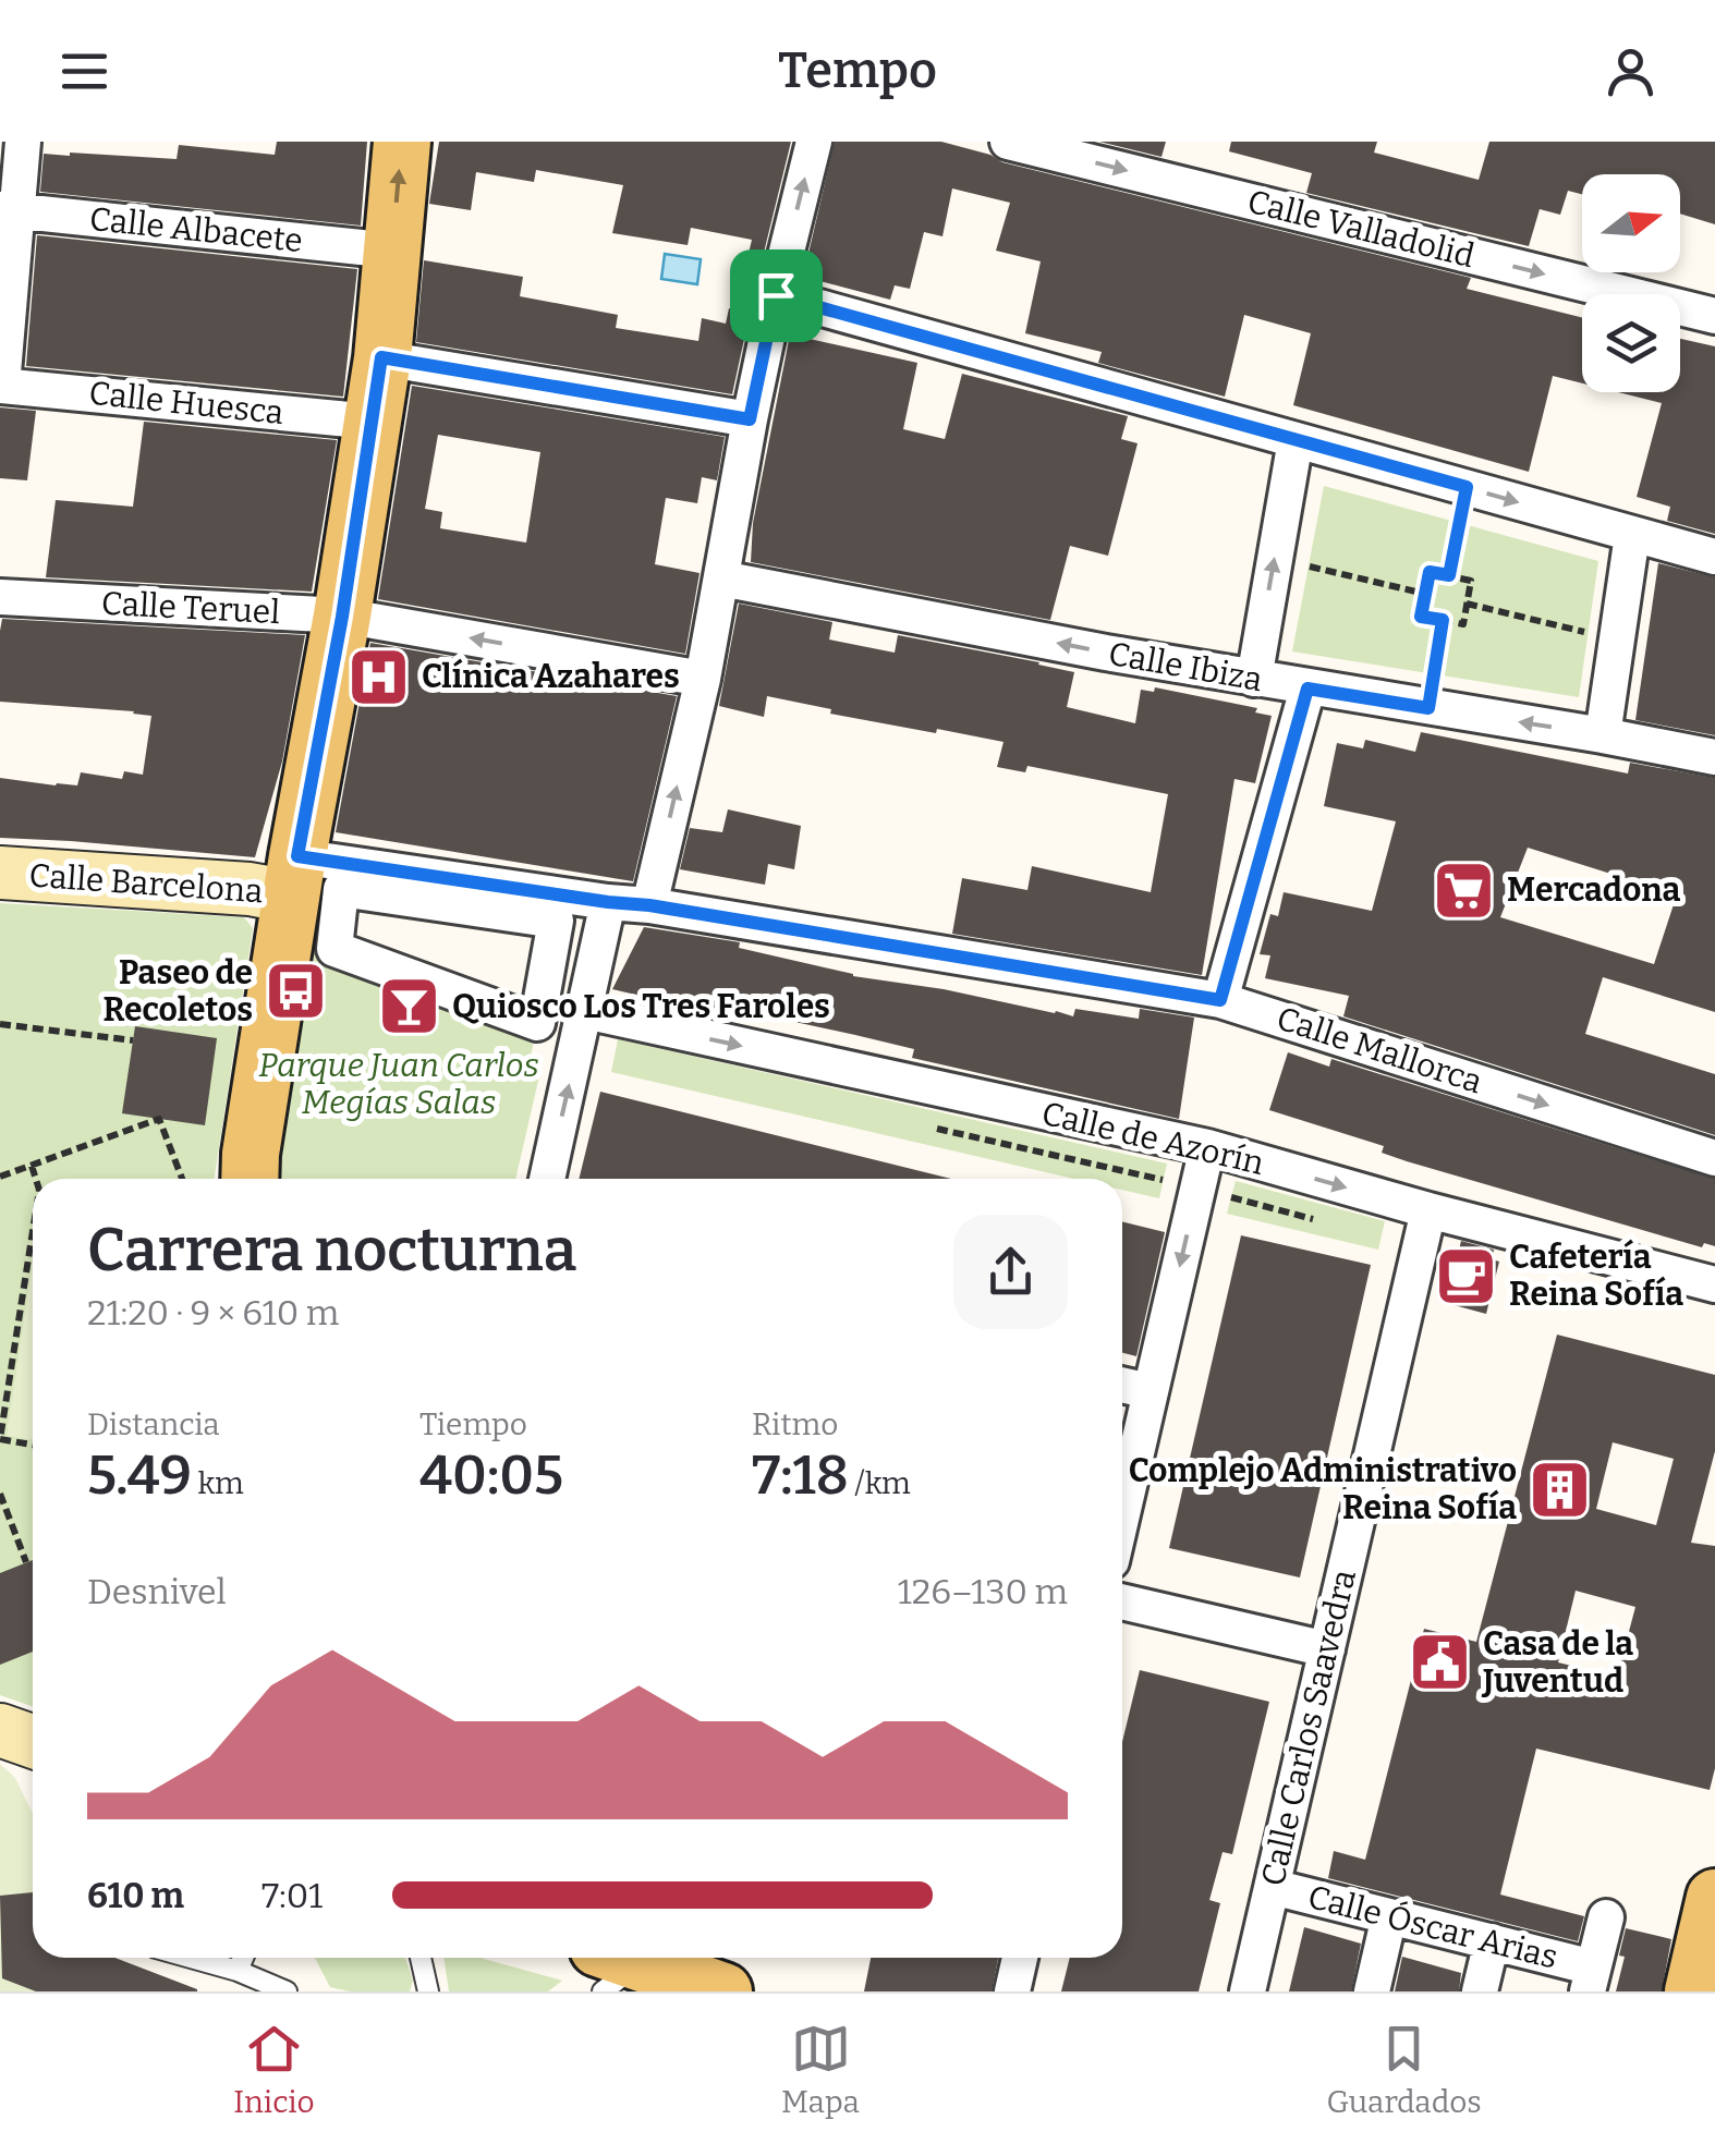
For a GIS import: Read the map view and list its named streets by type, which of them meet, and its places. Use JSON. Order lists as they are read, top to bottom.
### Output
{
  "streets": {
    "street": [
      "Calle Valladolid",
      "Calle Albacete",
      "Calle Huesca",
      "Calle Teruel",
      "Calle Ibiza",
      "Calle Barcelona",
      "Calle Mallorca",
      "Calle de Azorín",
      "Calle Carlos Saavedra",
      "Calle Óscar Arias"
    ]
  },
  "crossings": [
    ["Calle Barcelona", "Calle Mallorca"],
    ["Calle de Azorín", "Calle Carlos Saavedra"],
    ["Calle Carlos Saavedra", "Calle Óscar Arias"]
  ],
  "one_way": ["Calle Mallorca", "Calle de Azorín"],
  "parks": ["Parque Juan Carlos Megías Salas"],
  "places": {
    "hospital": ["Clínica Azahares"],
    "supermarket": ["Mercadona"],
    "bus stop": ["Paseo de Recoletos"],
    "bar": ["Quiosco Los Tres Faroles"],
    "cafe": ["Cafetería Reina Sofía"],
    "building": ["Complejo Administrativo Reina Sofía"],
    "public building": ["Casa de la Juventud"]
  },
  "north": "right",
  "page": {
    "header": "Tempo",
    "heading": ["Carrera nocturna", "21:20 · 9 × 610 m"],
    "stats": [
      ["Distancia", "5.49 km"],
      ["Tiempo", "40:05"],
      ["Ritmo", "7:18 /km"]
    ],
    "chart": ["Desnivel", "126–130 m"],
    "list": [
      {
        "name": "610 m",
        "note": "7:01"
      }
    ],
    "tabs": ["Inicio", "Mapa", "Guardados"]
  }
}
